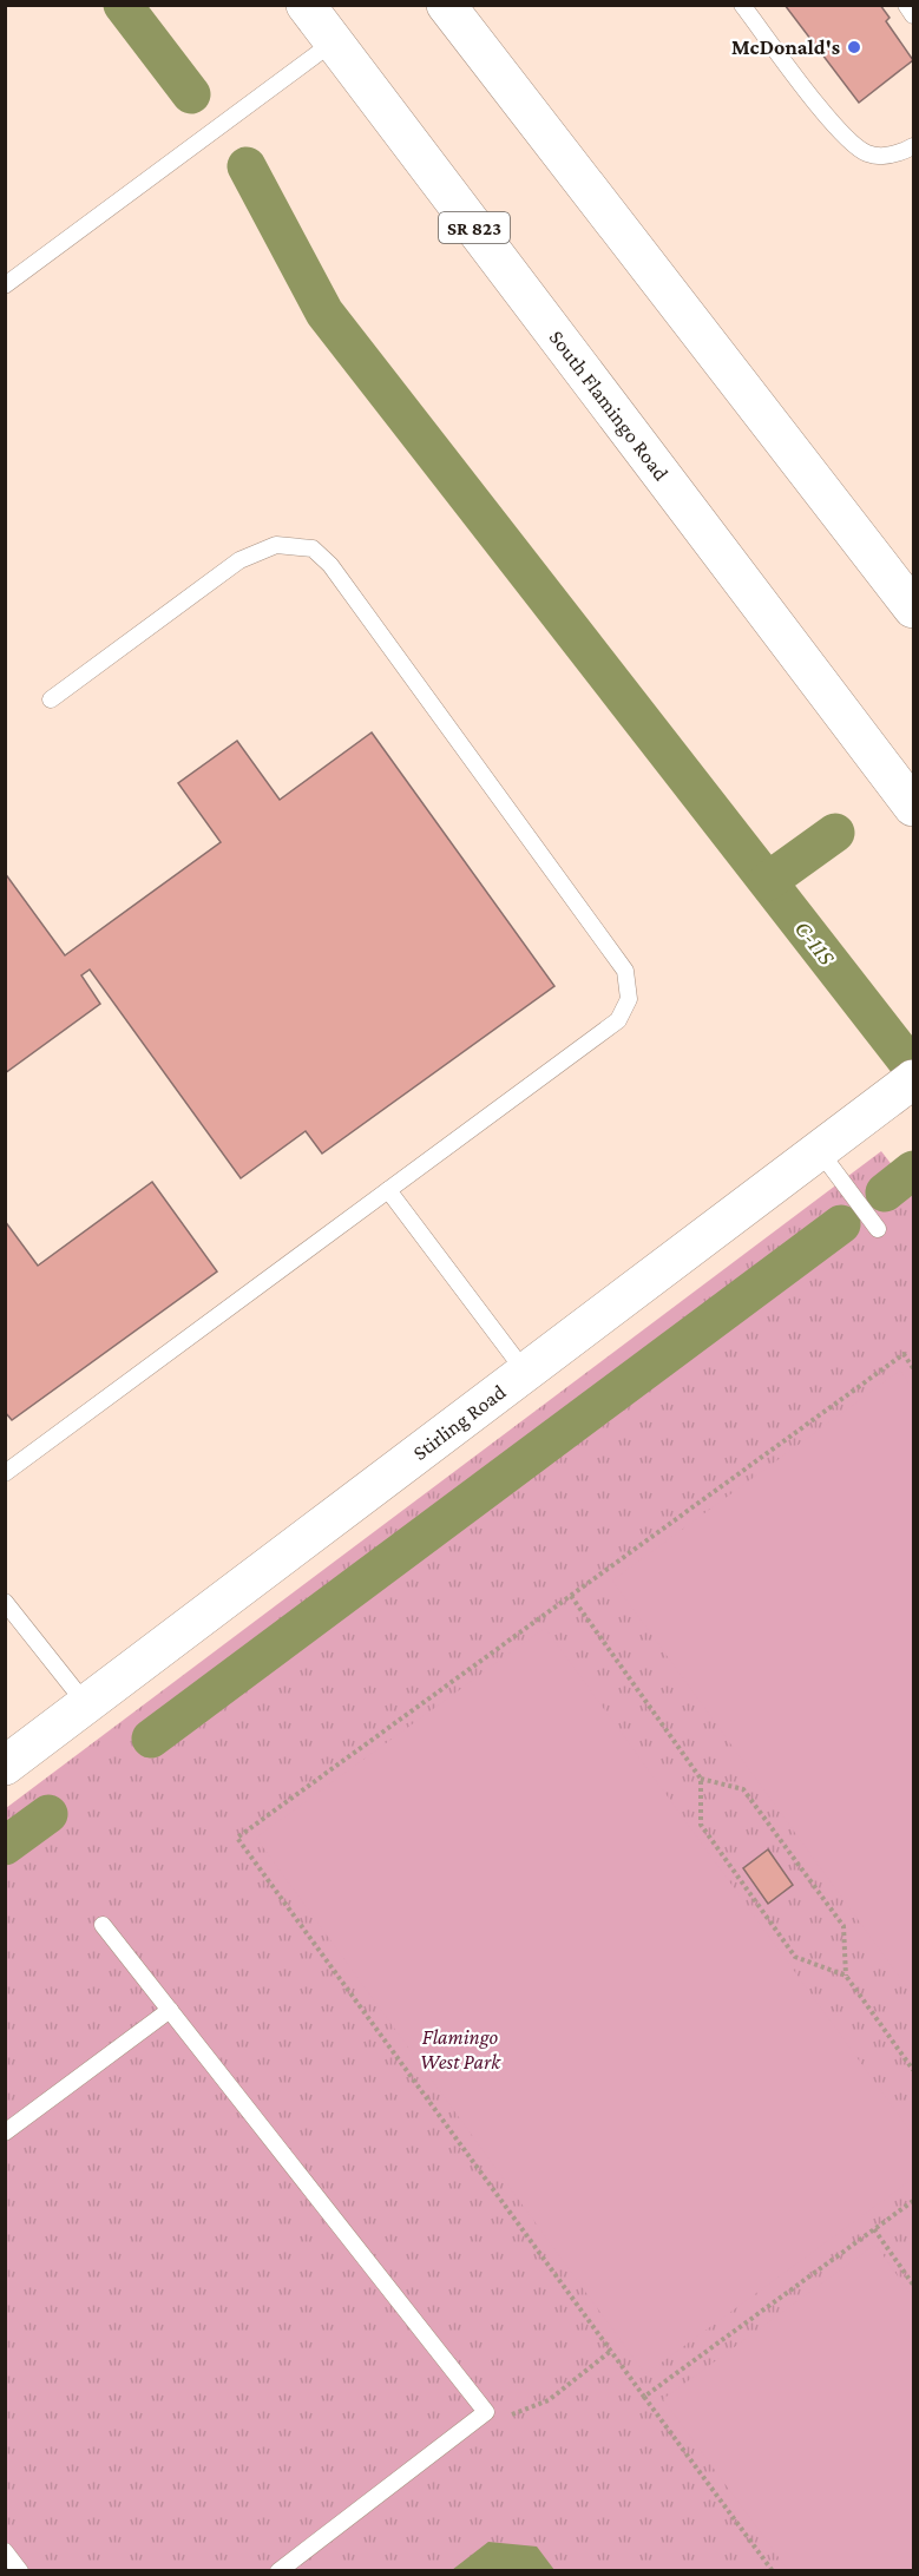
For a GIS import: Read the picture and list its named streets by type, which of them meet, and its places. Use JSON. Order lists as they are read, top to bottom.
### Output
{
  "streets": {
    "main road": ["SR 823", "South Flamingo Road", "Stirling Road"]
  },
  "water": ["C-11S"],
  "parks": ["Flamingo West Park"],
  "places": ["McDonald's"]
}
